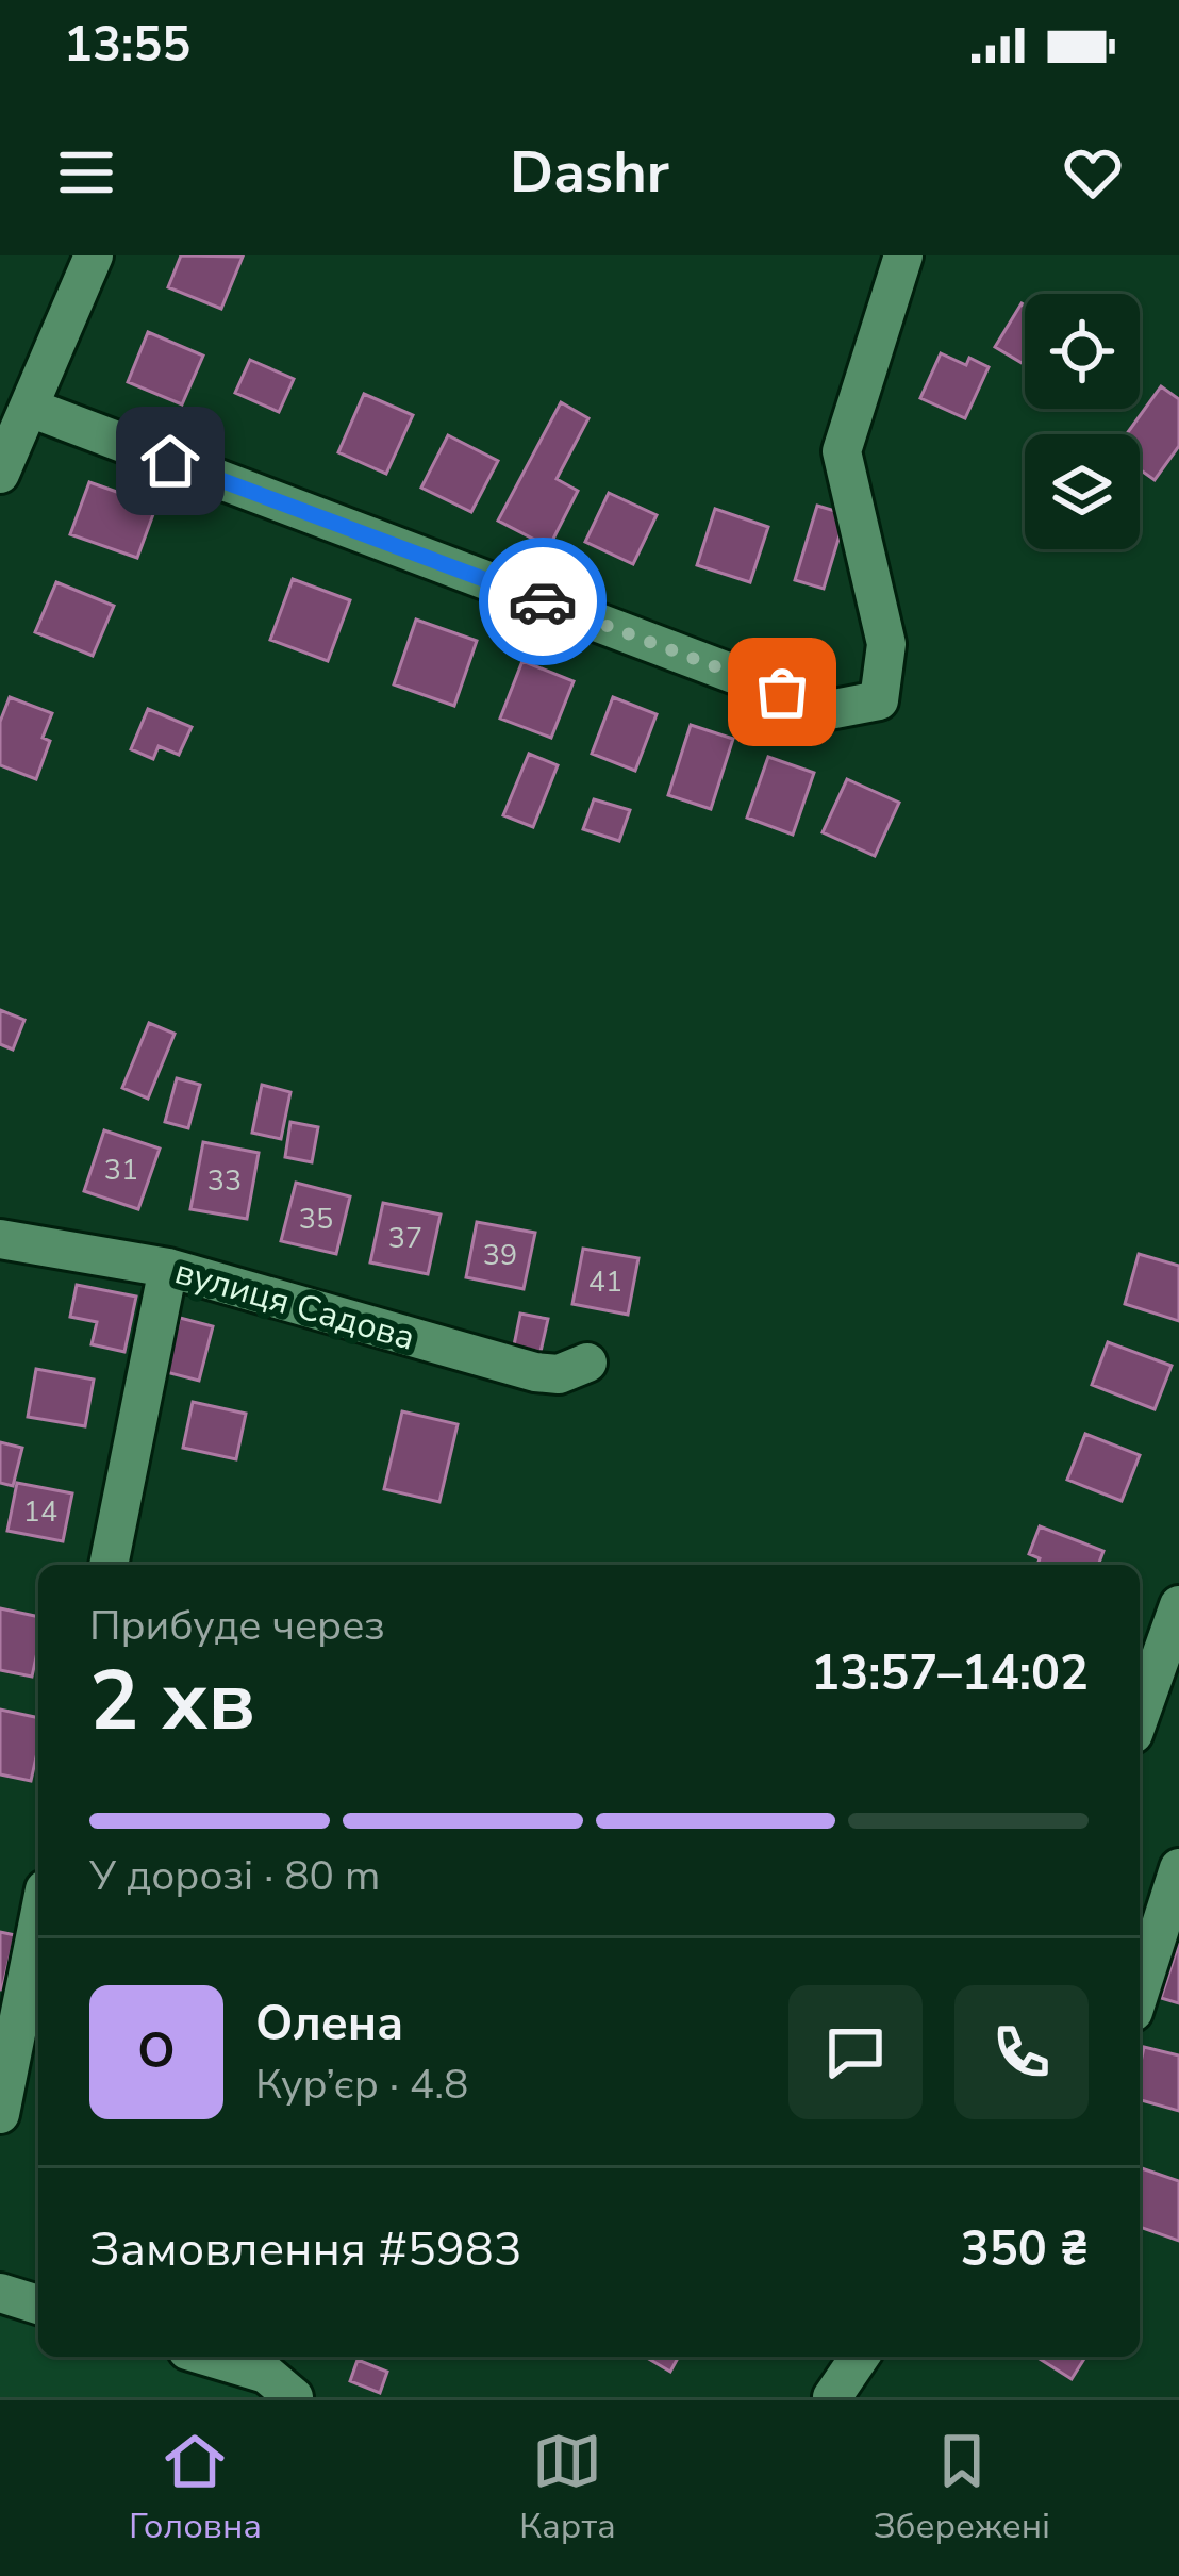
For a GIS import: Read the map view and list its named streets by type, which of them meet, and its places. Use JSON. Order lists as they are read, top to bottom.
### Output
{
  "streets": {
    "street": ["вулиця Садова"]
  },
  "house_numbers": [
    "31",
    "33",
    "35",
    "37",
    "39",
    "41",
    "14"
  ],
  "page": {
    "status": "13:55",
    "header": "Dashr",
    "heading": ["2 хв", "Прибуде через", "13:57–14:02"],
    "panel": [
      "Олена",
      "Кур’єр · 4.8",
      "Замовлення #5983",
      "350 ₴"
    ],
    "bar": "У дорозі · 80 m",
    "round": "О",
    "tabs": ["Головна", "Карта", "Збережені"]
  }
}
